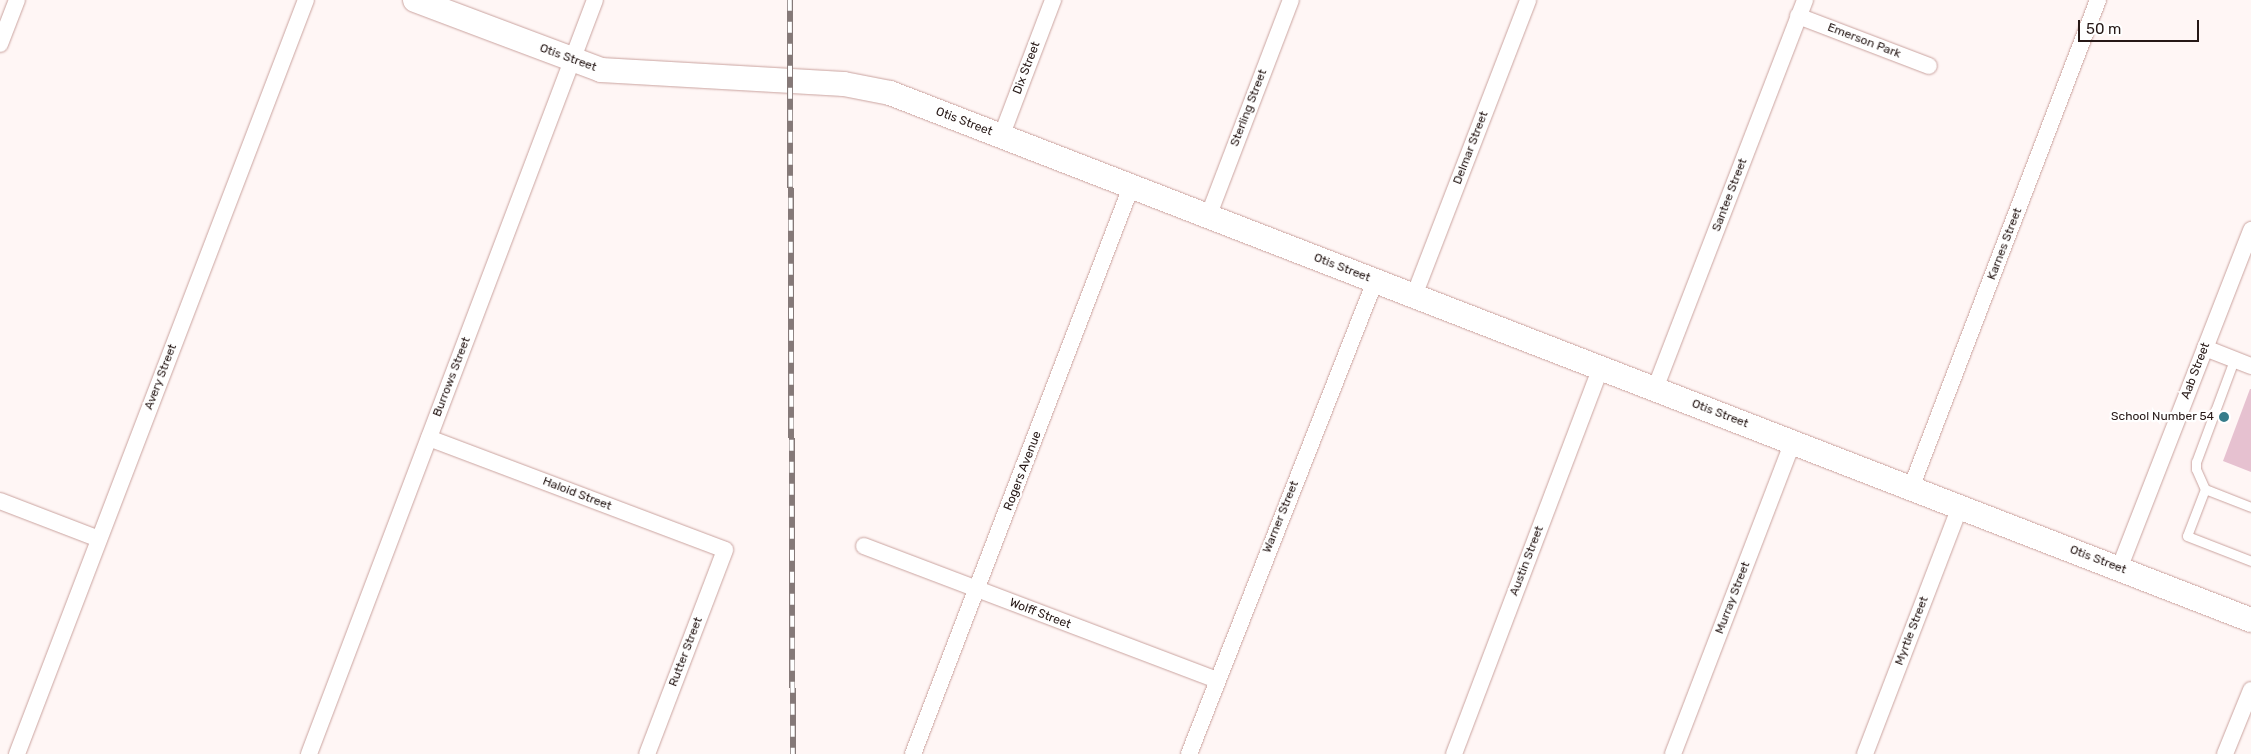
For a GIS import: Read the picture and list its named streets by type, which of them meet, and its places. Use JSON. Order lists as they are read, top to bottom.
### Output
{
  "streets": {
    "street": [
      "Emerson Park",
      "Otis Street",
      "Dix Street",
      "Sterling Street",
      "Delmar Street",
      "Santee Street",
      "Karnes Street",
      "Aab Street",
      "Avery Street",
      "Burrows Street",
      "Rogers Avenue",
      "Haloid Street",
      "Warner Street",
      "Austin Street",
      "Murray Street",
      "Wolff Street",
      "Myrtle Street",
      "Rutter Street"
    ]
  },
  "crossings": [
    ["Emerson Park", "Santee Street"],
    ["Otis Street", "Dix Street"],
    ["Otis Street", "Sterling Street"],
    ["Otis Street", "Delmar Street"],
    ["Otis Street", "Santee Street"],
    ["Otis Street", "Karnes Street"],
    ["Otis Street", "Aab Street"],
    ["Otis Street", "Burrows Street"],
    ["Otis Street", "Rogers Avenue"],
    ["Otis Street", "Warner Street"],
    ["Otis Street", "Austin Street"],
    ["Otis Street", "Murray Street"],
    ["Otis Street", "Myrtle Street"],
    ["Burrows Street", "Haloid Street"],
    ["Rogers Avenue", "Wolff Street"],
    ["Haloid Street", "Rutter Street"],
    ["Warner Street", "Wolff Street"]
  ],
  "places": ["School Number 54"],
  "scale_bar": "50 m"
}
